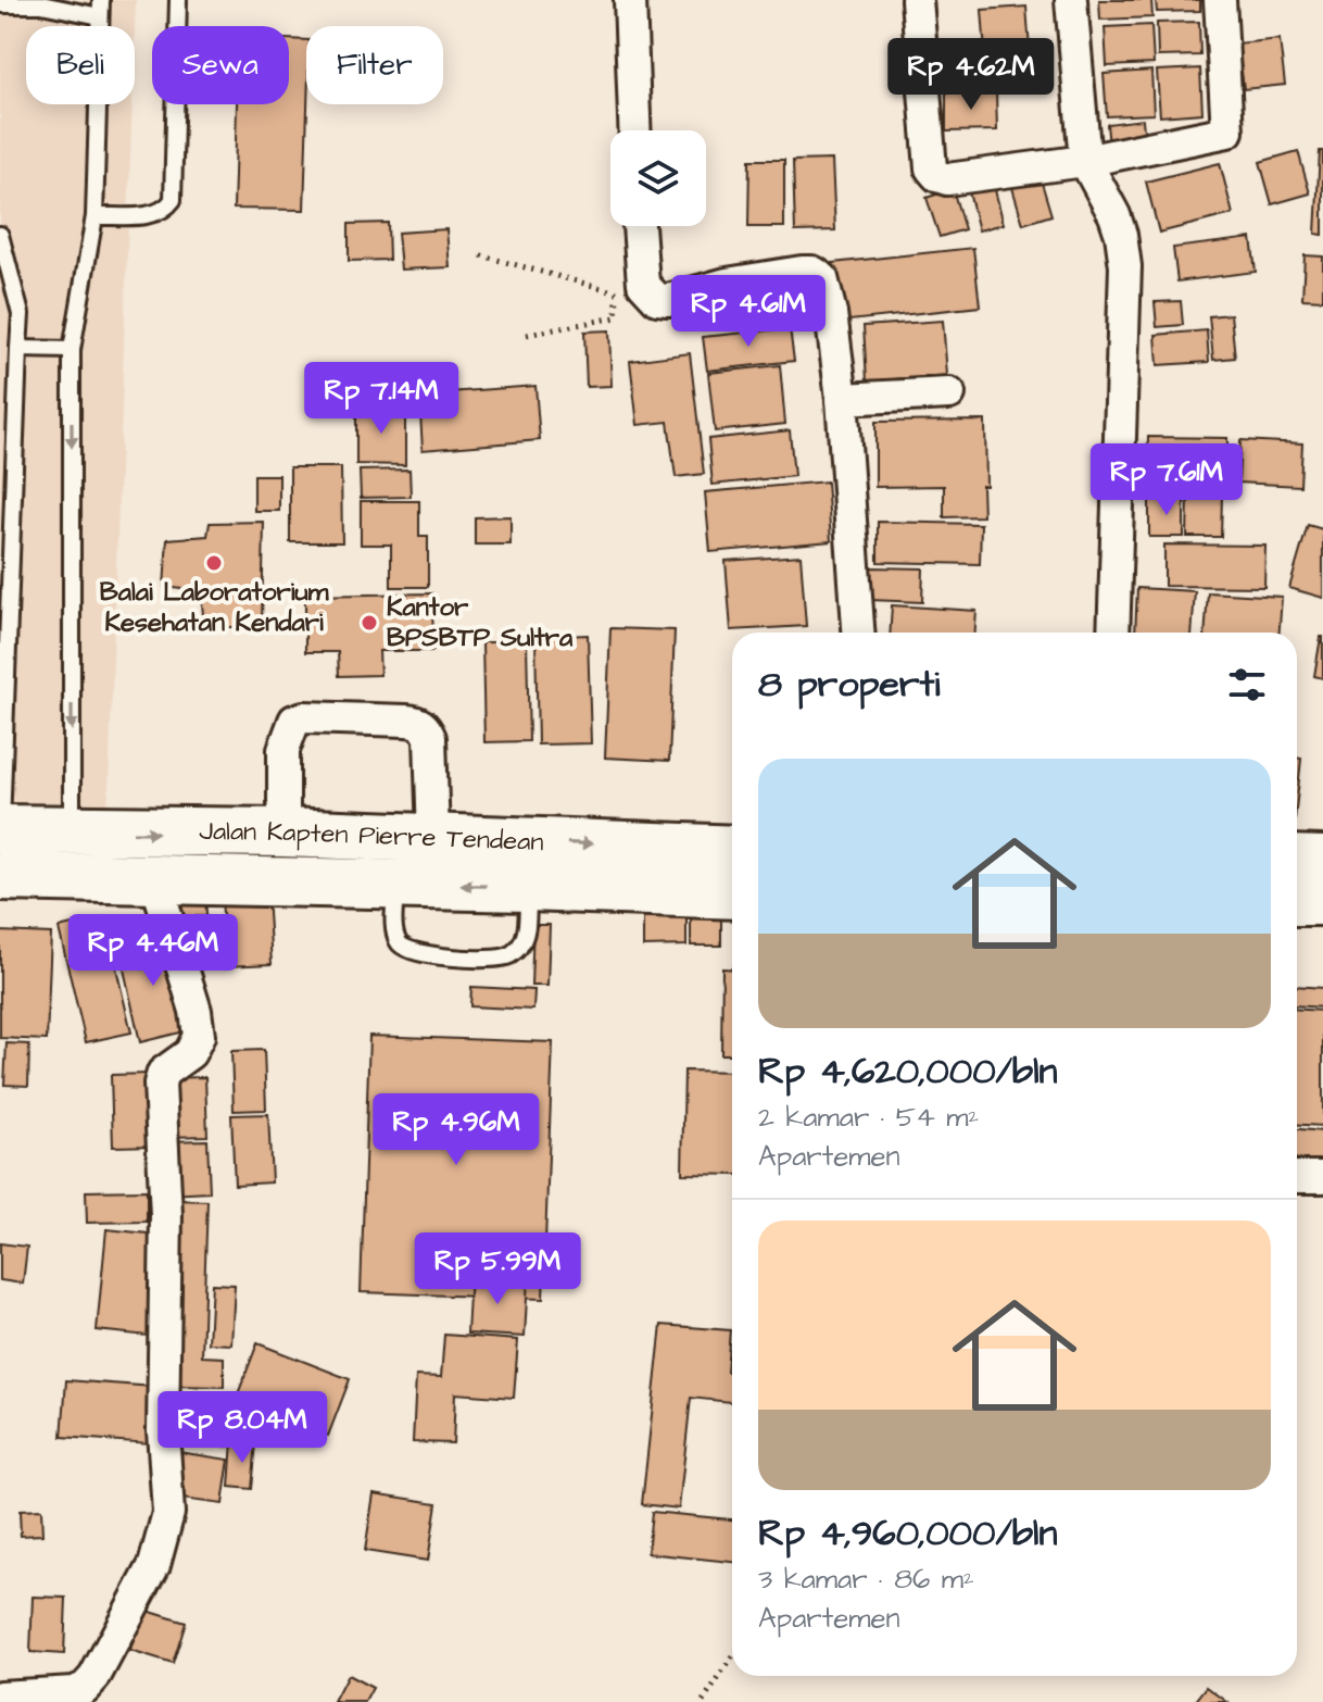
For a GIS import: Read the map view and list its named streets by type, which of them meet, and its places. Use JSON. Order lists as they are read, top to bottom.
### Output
{
  "streets": {
    "highway": ["Jalan Kapten Pierre Tendean"]
  },
  "places": ["Balai Laboratorium Kesehatan Kendari", "Kantor BPSBTP Sultra"],
  "page": {
    "chip": ["Beli", "Sewa", "Filter"],
    "price": [
      "Rp 4.62M",
      "Rp 4.61M",
      "Rp 7.14M",
      "Rp 7.61M",
      "Rp 4.46M",
      "Rp 4.96M",
      "Rp 5.99M",
      "Rp 8.04M"
    ],
    "heading": "8 properti",
    "list": [
      {
        "name": "Rp 4,620,000/bln",
        "note": "2 kamar · 54 m² · Apartemen"
      },
      {
        "name": "Rp 4,960,000/bln",
        "note": "3 kamar · 86 m² · Apartemen"
      }
    ]
  }
}
